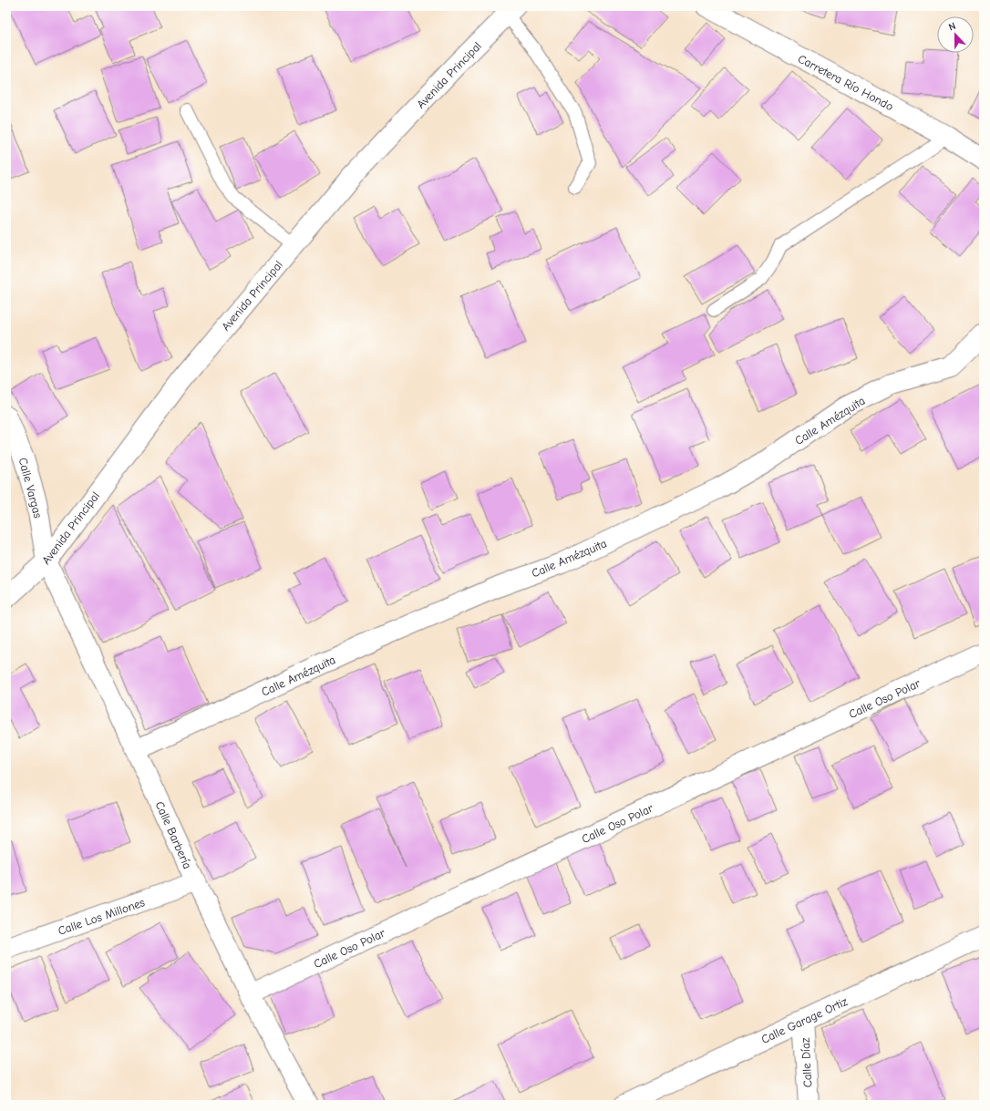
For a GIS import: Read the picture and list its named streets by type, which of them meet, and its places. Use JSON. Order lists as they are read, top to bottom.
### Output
{
  "streets": {
    "street": [
      "Avenida Principal",
      "Carretera Río Hondo",
      "Calle Amézquita",
      "Calle Vargas",
      "Calle Oso Polar",
      "Calle Barbería",
      "Calle Los Millones",
      "Calle Garage Ortiz",
      "Calle Díaz"
    ]
  },
  "crossings": [
    ["Avenida Principal", "Calle Vargas"],
    ["Avenida Principal", "Calle Barbería"],
    ["Calle Amézquita", "Calle Barbería"],
    ["Calle Vargas", "Calle Barbería"],
    ["Calle Oso Polar", "Calle Barbería"],
    ["Calle Barbería", "Calle Los Millones"],
    ["Calle Garage Ortiz", "Calle Díaz"]
  ],
  "north": "top"
}
